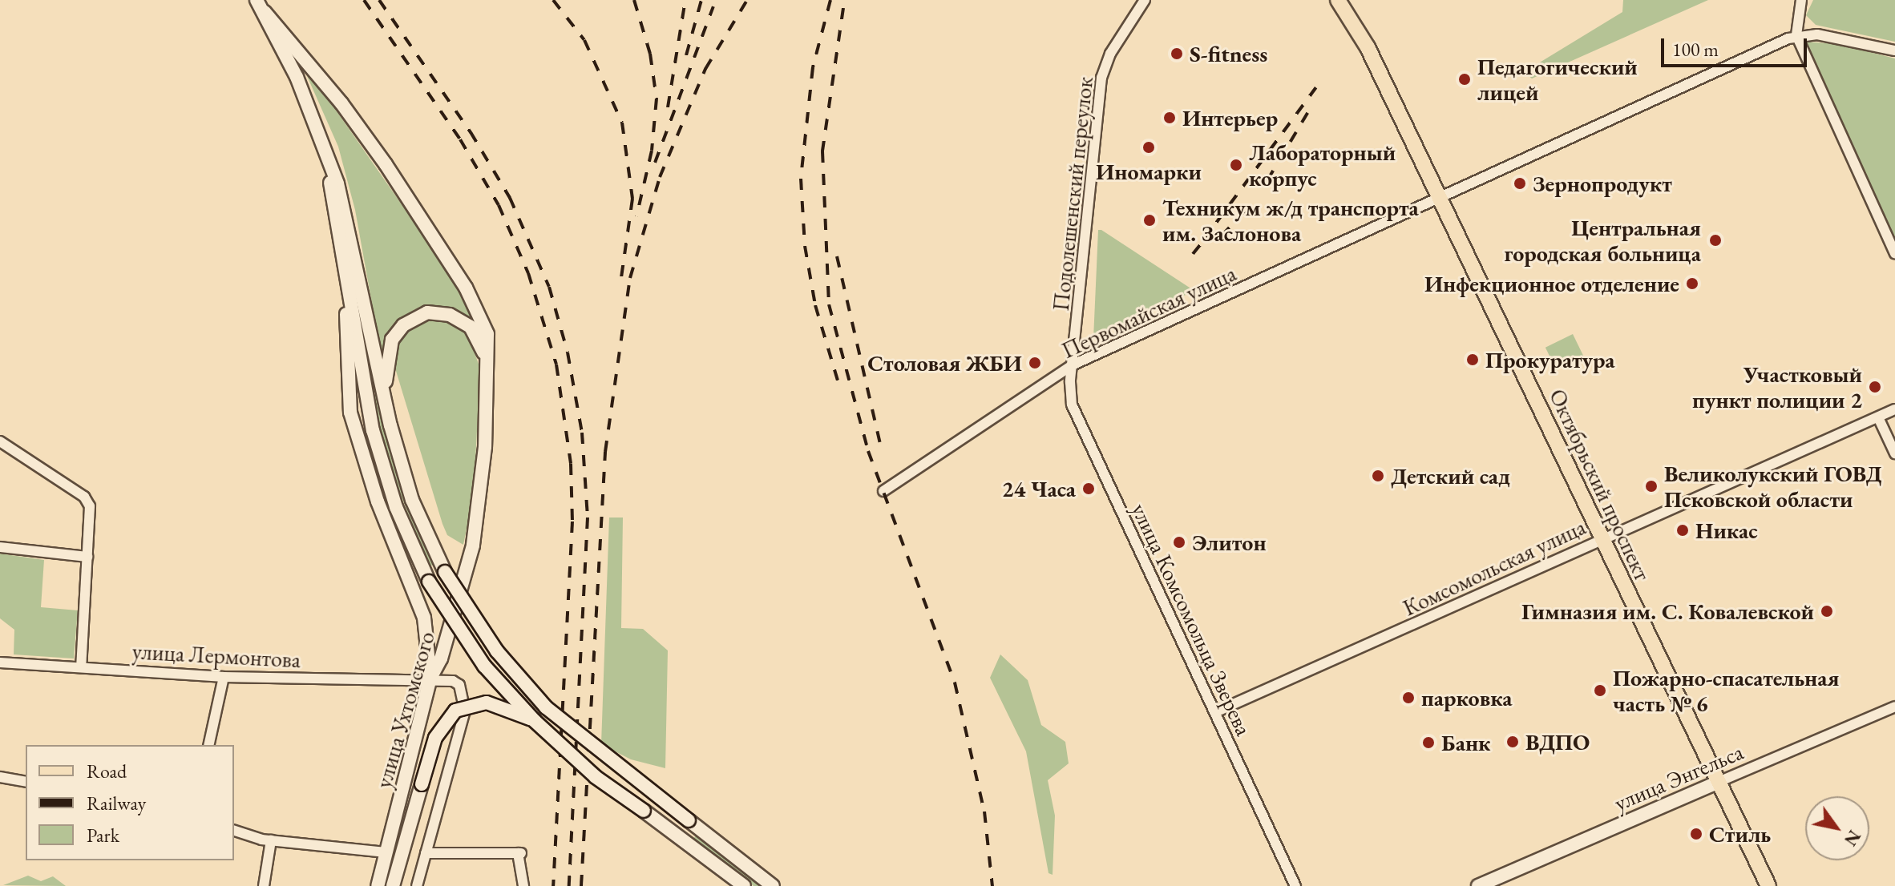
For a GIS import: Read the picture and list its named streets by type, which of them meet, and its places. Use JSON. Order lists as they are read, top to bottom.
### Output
{
  "streets": {
    "main road": ["Октябрьский проспект", "улица Ухтомского", "улица Энгельса"],
    "street": [
      "Подолешенский переулок",
      "Первомайская улица",
      "Комсомольская улица",
      "улица Комсомольца Зверева",
      "улица Лермонтова"
    ]
  },
  "crossings": [
    ["Подолешенский переулок", "Первомайская улица"],
    ["Подолешенский переулок", "улица Комсомольца Зверева"],
    ["Первомайская улица", "Октябрьский проспект"],
    ["Первомайская улица", "улица Комсомольца Зверева"],
    ["Октябрьский проспект", "Комсомольская улица"],
    ["Октябрьский проспект", "улица Энгельса"],
    ["Комсомольская улица", "улица Комсомольца Зверева"],
    ["улица Лермонтова", "улица Ухтомского"]
  ],
  "places": [
    "S-fitness",
    "Педагогический лицей",
    "Интерьер",
    "Иномарки",
    "Лабораторный корпус",
    "Зернопродукт",
    "Техникум ж/д транспорта им. Заслонова",
    "Центральная городская больница",
    "Инфекционное отделение",
    "Прокуратура",
    "Столовая ЖБИ",
    "Участковый пункт полиции 2",
    "Детский сад",
    "Великолукский ГОВД Псковской области",
    "24 Часа",
    "Никас",
    "Элитон",
    "Гимназия им. С. Ковалевской",
    "Пожарно-спасательная часть № 6",
    "парковка",
    "ВДПО",
    "Банк",
    "Стиль"
  ],
  "legend": ["Road", "Railway", "Park"],
  "scale_bar": "100 m",
  "north": "bottom right"
}
